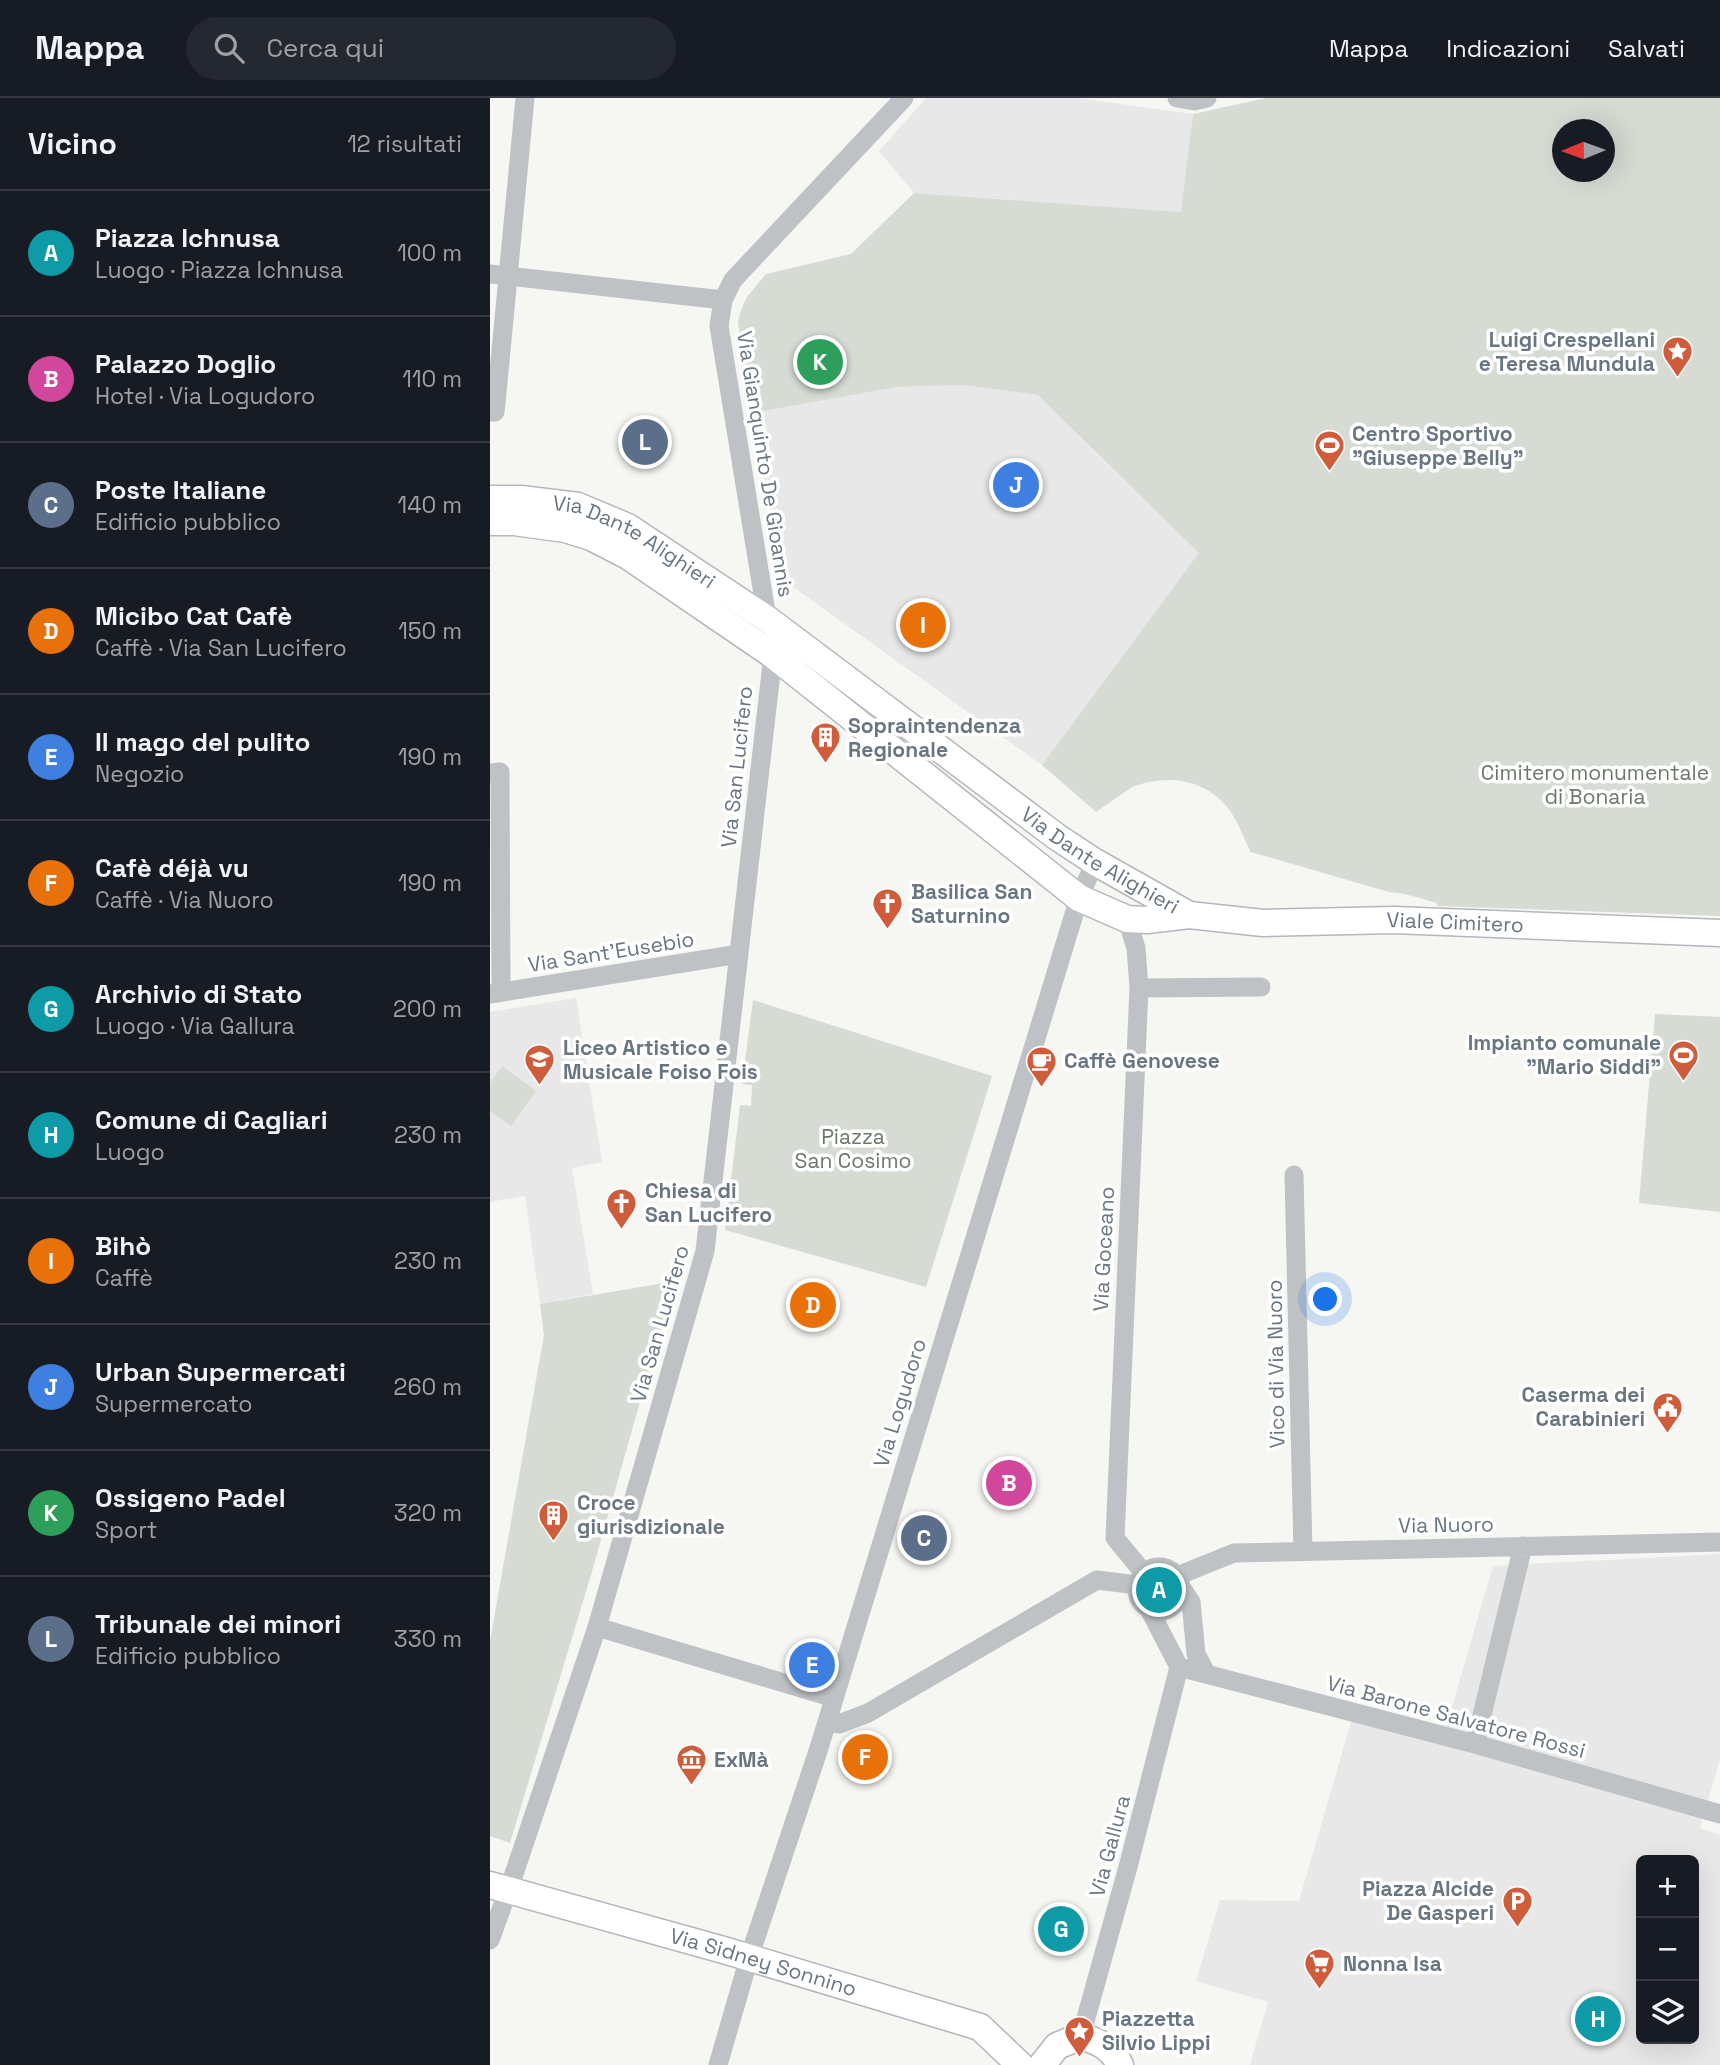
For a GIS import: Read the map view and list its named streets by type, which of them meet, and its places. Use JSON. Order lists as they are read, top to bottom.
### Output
{
  "streets": {
    "main road": ["Via Dante Alighieri", "Viale Cimitero", "Via Sidney Sonnino"],
    "street": [
      "Via Gianquinto De Gioannis",
      "Via San Lucifero",
      "Via Sant'Eusebio",
      "Via Goceano",
      "Vico di Via Nuoro",
      "Via Logudoro",
      "Via Nuoro",
      "Via Barone Salvatore Rossi",
      "Via Gallura"
    ]
  },
  "crossings": [
    ["Via Gianquinto De Gioannis", "Via Dante Alighieri"],
    ["Via Gianquinto De Gioannis", "Via San Lucifero"],
    ["Via Dante Alighieri", "Via San Lucifero"],
    ["Via Dante Alighieri", "Viale Cimitero"],
    ["Via Dante Alighieri", "Via Goceano"],
    ["Via Dante Alighieri", "Via Logudoro"],
    ["Via San Lucifero", "Via Sant'Eusebio"],
    ["Via San Lucifero", "Via Sidney Sonnino"],
    ["Via Goceano", "Via Nuoro"],
    ["Vico di Via Nuoro", "Via Nuoro"],
    ["Via Logudoro", "Via Sidney Sonnino"],
    ["Via Barone Salvatore Rossi", "Via Gallura"]
  ],
  "parks": ["Cimitero monumentale di Bonaria", "Piazza San Cosimo"],
  "places": {
    "place": ["Luigi Crespellani e Teresa Mundula", "Piazzetta Silvio Lippi"],
    "sports": ["Centro Sportivo \"Giuseppe Belly\"", "Impianto comunale \"Mario Siddi\""],
    "building": ["Sopraintendenza Regionale", "Croce giurisdizionale"],
    "church": ["Basilica San Saturnino", "Chiesa di San Lucifero"],
    "school or university": ["Liceo Artistico e Musicale Foiso Fois"],
    "cafe": ["Caffè Genovese"],
    "public building": ["Caserma dei Carabinieri"],
    "museum": ["ExMà"],
    "parking": ["Piazza Alcide De Gasperi"],
    "supermarket": ["Nonna Isa"]
  },
  "north": "left",
  "page": {
    "header": "Mappa",
    "search": "Cerca qui",
    "nav": ["Mappa", "Indicazioni", "Salvati"],
    "heading": ["Vicino", "12 risultati"],
    "list": [
      {
        "mark": "A",
        "name": "Piazza Ichnusa",
        "note": "Luogo · Piazza Ichnusa",
        "value": "100 m"
      },
      {
        "mark": "B",
        "name": "Palazzo Doglio",
        "note": "Hotel · Via Logudoro",
        "value": "110 m"
      },
      {
        "mark": "C",
        "name": "Poste Italiane",
        "note": "Edificio pubblico",
        "value": "140 m"
      },
      {
        "mark": "D",
        "name": "Micibo Cat Cafè",
        "note": "Caffè · Via San Lucifero",
        "value": "150 m"
      },
      {
        "mark": "E",
        "name": "Il mago del pulito",
        "note": "Negozio",
        "value": "190 m"
      },
      {
        "mark": "F",
        "name": "Cafè déjà vu",
        "note": "Caffè · Via Nuoro",
        "value": "190 m"
      },
      {
        "mark": "G",
        "name": "Archivio di Stato",
        "note": "Luogo · Via Gallura",
        "value": "200 m"
      },
      {
        "mark": "H",
        "name": "Comune di Cagliari",
        "note": "Luogo",
        "value": "230 m"
      },
      {
        "mark": "I",
        "name": "Bihò",
        "note": "Caffè",
        "value": "230 m"
      },
      {
        "mark": "J",
        "name": "Urban Supermercati",
        "note": "Supermercato",
        "value": "260 m"
      },
      {
        "mark": "K",
        "name": "Ossigeno Padel",
        "note": "Sport",
        "value": "320 m"
      },
      {
        "mark": "L",
        "name": "Tribunale dei minori",
        "note": "Edificio pubblico",
        "value": "330 m"
      }
    ],
    "pins": [
      "K",
      "L",
      "J",
      "I",
      "D",
      "B",
      "C",
      "A",
      "E",
      "F",
      "G",
      "H"
    ],
    "map_buttons": ["+", "−"]
  }
}
